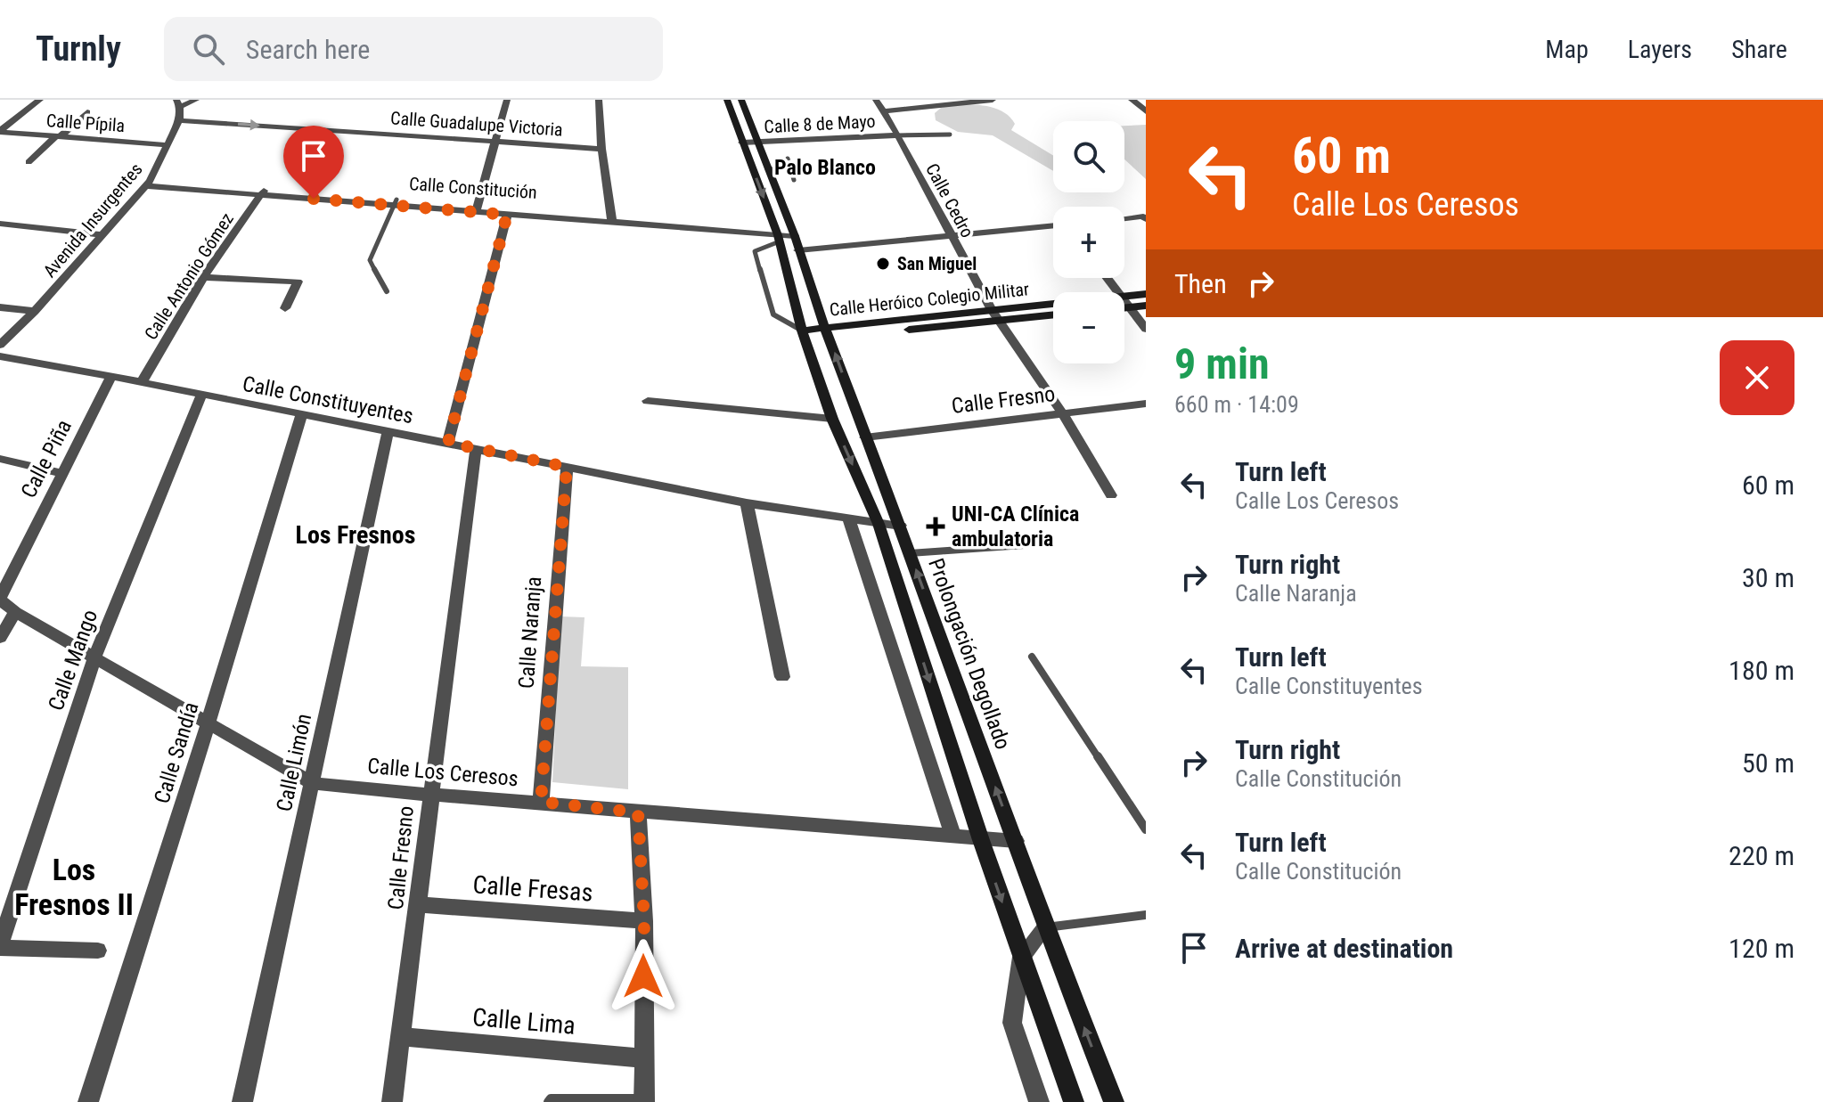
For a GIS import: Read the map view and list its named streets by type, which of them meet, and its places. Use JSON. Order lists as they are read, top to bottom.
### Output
{
  "streets": {
    "street": [
      "Calle Pípila",
      "Calle Guadalupe Victoria",
      "Calle 8 de Mayo",
      "Calle Constitución",
      "Calle Cedro",
      "Avenida Insurgentes",
      "Calle Antonio Gómez",
      "Calle Heróico Colegio Militar",
      "Calle Constituyentes",
      "Calle Fresno",
      "Calle Piña",
      "Calle Naranja",
      "Prolongación Degollado",
      "Calle Mango",
      "Calle Sandía",
      "Calle Limón",
      "Calle Los Ceresos",
      "Calle Fresas",
      "Calle Lima"
    ]
  },
  "crossings": [
    ["Calle Pípila", "Avenida Insurgentes"],
    ["Calle Guadalupe Victoria", "Avenida Insurgentes"],
    ["Calle 8 de Mayo", "Calle Cedro"],
    ["Calle 8 de Mayo", "Prolongación Degollado"],
    ["Calle Constitución", "Calle Cedro"],
    ["Calle Constitución", "Avenida Insurgentes"],
    ["Calle Constitución", "Calle Antonio Gómez"],
    ["Calle Constitución", "Calle Constituyentes"],
    ["Calle Constitución", "Prolongación Degollado"],
    ["Calle Cedro", "Calle Heróico Colegio Militar"],
    ["Calle Cedro", "Calle Fresno"],
    ["Calle Antonio Gómez", "Calle Constituyentes"],
    ["Calle Heróico Colegio Militar", "Prolongación Degollado"],
    ["Calle Constituyentes", "Calle Fresno"],
    ["Calle Constituyentes", "Calle Piña"],
    ["Calle Constituyentes", "Calle Naranja"],
    ["Calle Constituyentes", "Prolongación Degollado"],
    ["Calle Constituyentes", "Calle Mango"],
    ["Calle Constituyentes", "Calle Sandía"],
    ["Calle Constituyentes", "Calle Limón"],
    ["Calle Fresno", "Prolongación Degollado"],
    ["Calle Fresno", "Calle Los Ceresos"],
    ["Calle Fresno", "Calle Fresas"],
    ["Calle Fresno", "Calle Lima"],
    ["Calle Piña", "Calle Los Ceresos"],
    ["Calle Naranja", "Calle Los Ceresos"],
    ["Prolongación Degollado", "Calle Los Ceresos"],
    ["Calle Mango", "Calle Los Ceresos"],
    ["Calle Sandía", "Calle Los Ceresos"],
    ["Calle Limón", "Calle Los Ceresos"]
  ],
  "one_way": ["Calle Guadalupe Victoria"],
  "districts": ["Palo Blanco", "Los Fresnos", "Los Fresnos II"],
  "places": {
    "other": ["San Miguel"],
    "health": ["UNI-CA Clínica ambulatoria"]
  },
  "page": {
    "header": "Turnly",
    "search": "Search here",
    "nav": ["Map", "Layers", "Share"],
    "turn": ["60 m", "Calle Los Ceresos"],
    "map_buttons": ["+", "−"],
    "then": "Then",
    "heading": ["9 min", "660 m · 14:09"],
    "list": [
      {
        "name": "Turn left",
        "note": "Calle Los Ceresos",
        "value": "60 m"
      },
      {
        "name": "Turn right",
        "note": "Calle Naranja",
        "value": "30 m"
      },
      {
        "name": "Turn left",
        "note": "Calle Constituyentes",
        "value": "180 m"
      },
      {
        "name": "Turn right",
        "note": "Calle Constitución",
        "value": "50 m"
      },
      {
        "name": "Turn left",
        "note": "Calle Constitución",
        "value": "220 m"
      },
      {
        "name": "Arrive at destination",
        "value": "120 m"
      }
    ]
  }
}
